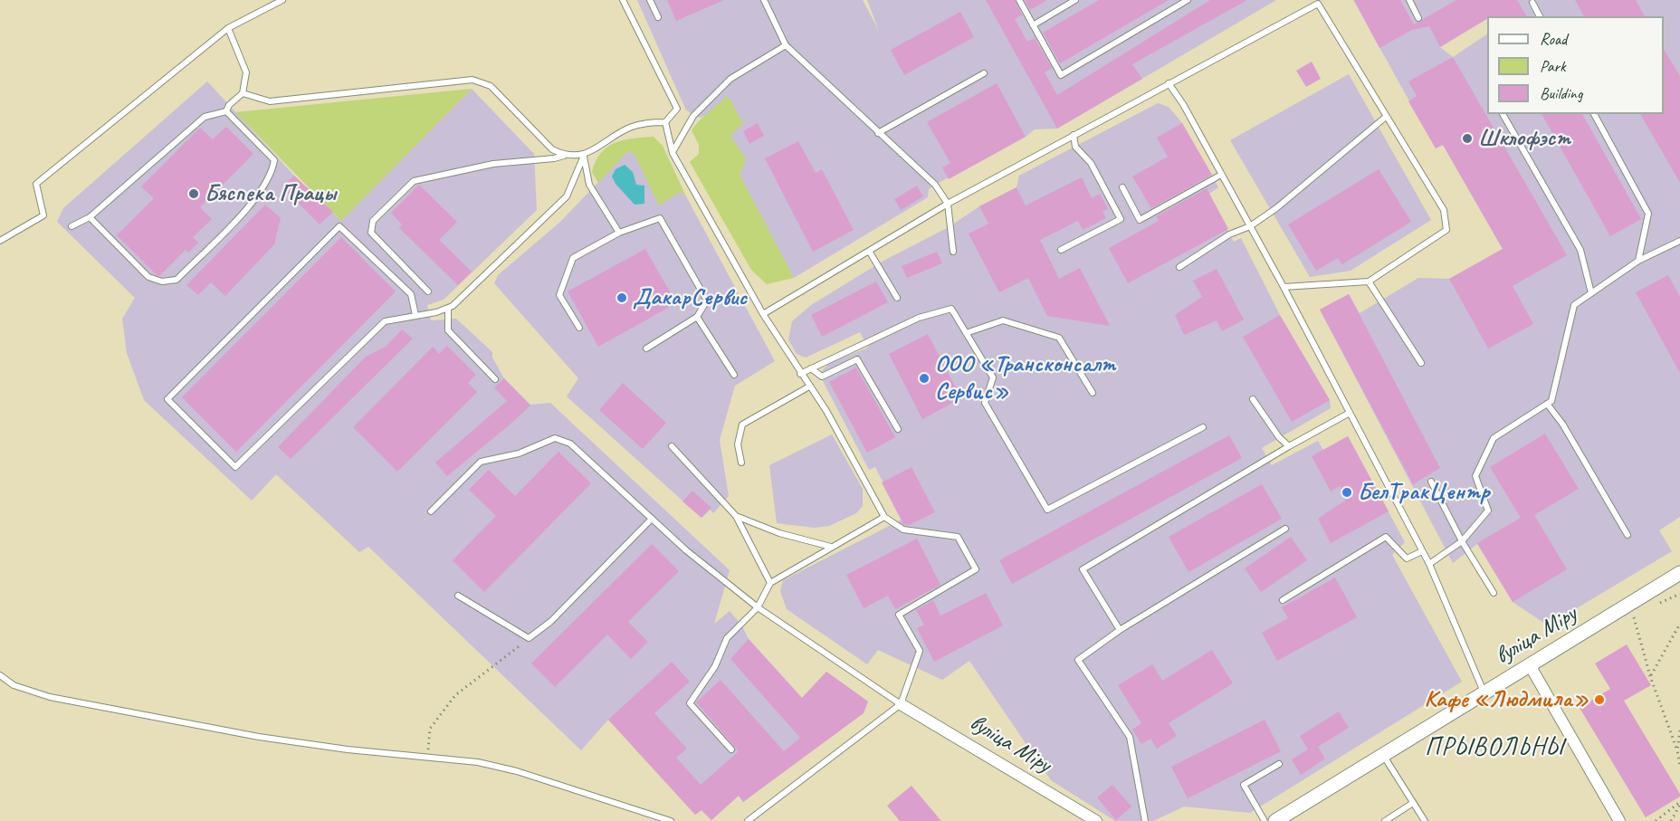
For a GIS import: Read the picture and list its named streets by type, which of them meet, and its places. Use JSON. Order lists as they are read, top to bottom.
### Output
{
  "streets": {
    "street": ["вуліца Міру"]
  },
  "districts": ["ПРЫВОЛЬНЫ"],
  "places": [
    "Шклофэст",
    "Бяспека Працы",
    "ДакарСервис",
    "ООО «Трансконсалт Сервис»",
    "БелТракЦентр",
    "Кафе «Людмила»"
  ],
  "legend": ["Road", "Park", "Building"]
}
